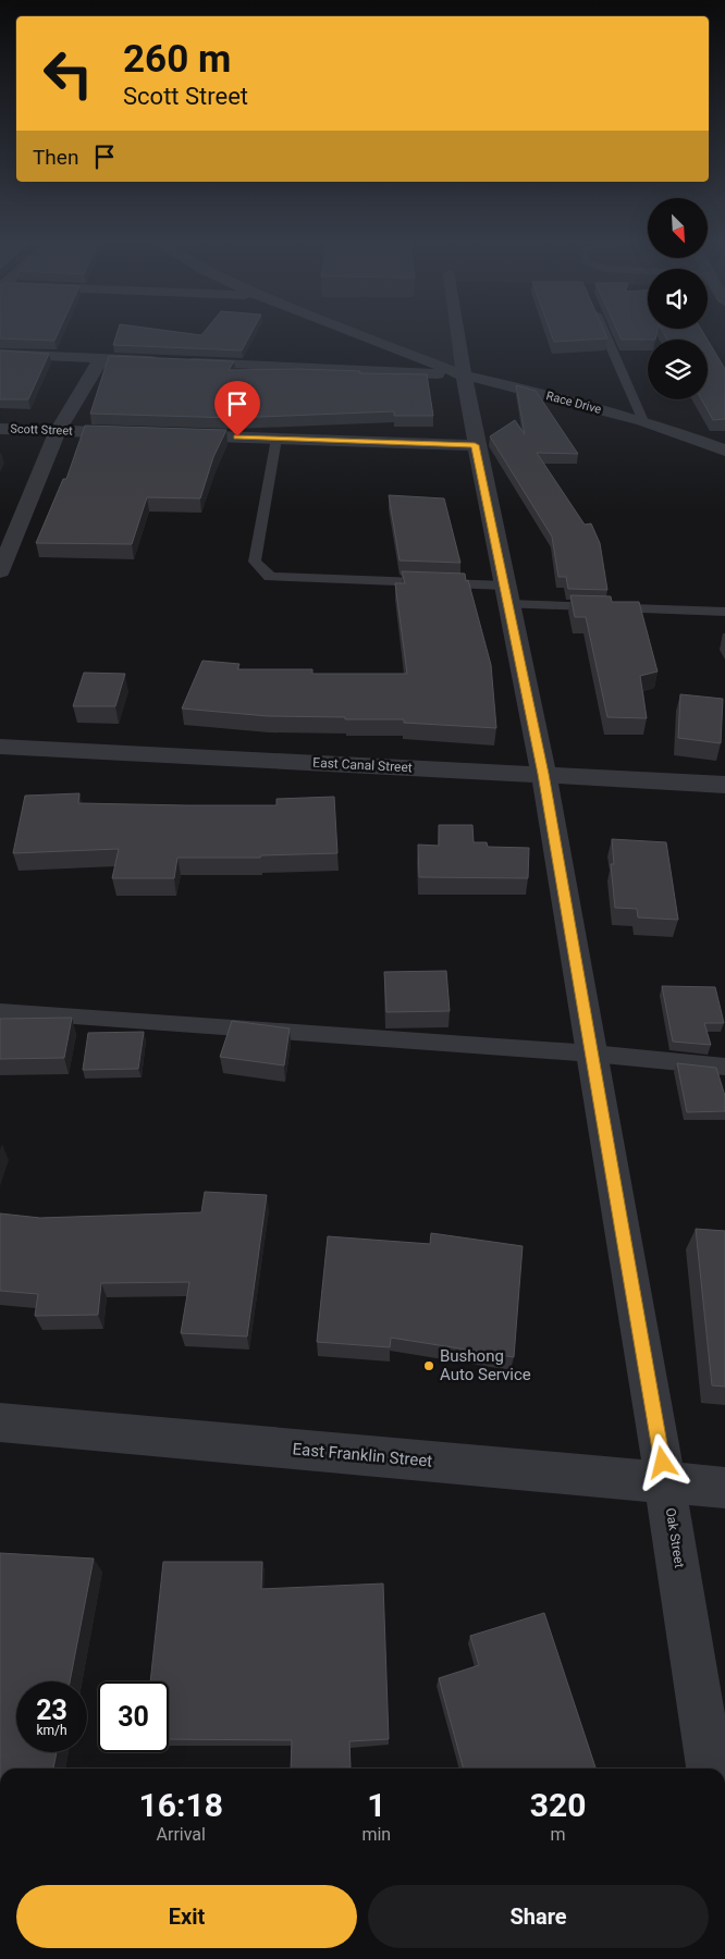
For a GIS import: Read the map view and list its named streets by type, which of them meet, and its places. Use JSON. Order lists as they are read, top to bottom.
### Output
{
  "streets": {
    "street": [
      "Race Drive",
      "Scott Street",
      "East Canal Street",
      "East Franklin Street",
      "Oak Street"
    ]
  },
  "crossings": [
    ["Race Drive", "Oak Street"],
    ["East Canal Street", "Oak Street"],
    ["East Franklin Street", "Oak Street"]
  ],
  "places": ["Bushong Auto Service"],
  "north": "bottom right",
  "page": {
    "turn": ["260 m", "Scott Street"],
    "then": "Then",
    "speed": "23 km/h",
    "limit": "30",
    "eta": [
      "16:18",
      "Arrival",
      "1",
      "min",
      "320",
      "m"
    ],
    "buttons": ["Exit", "Share"]
  }
}
